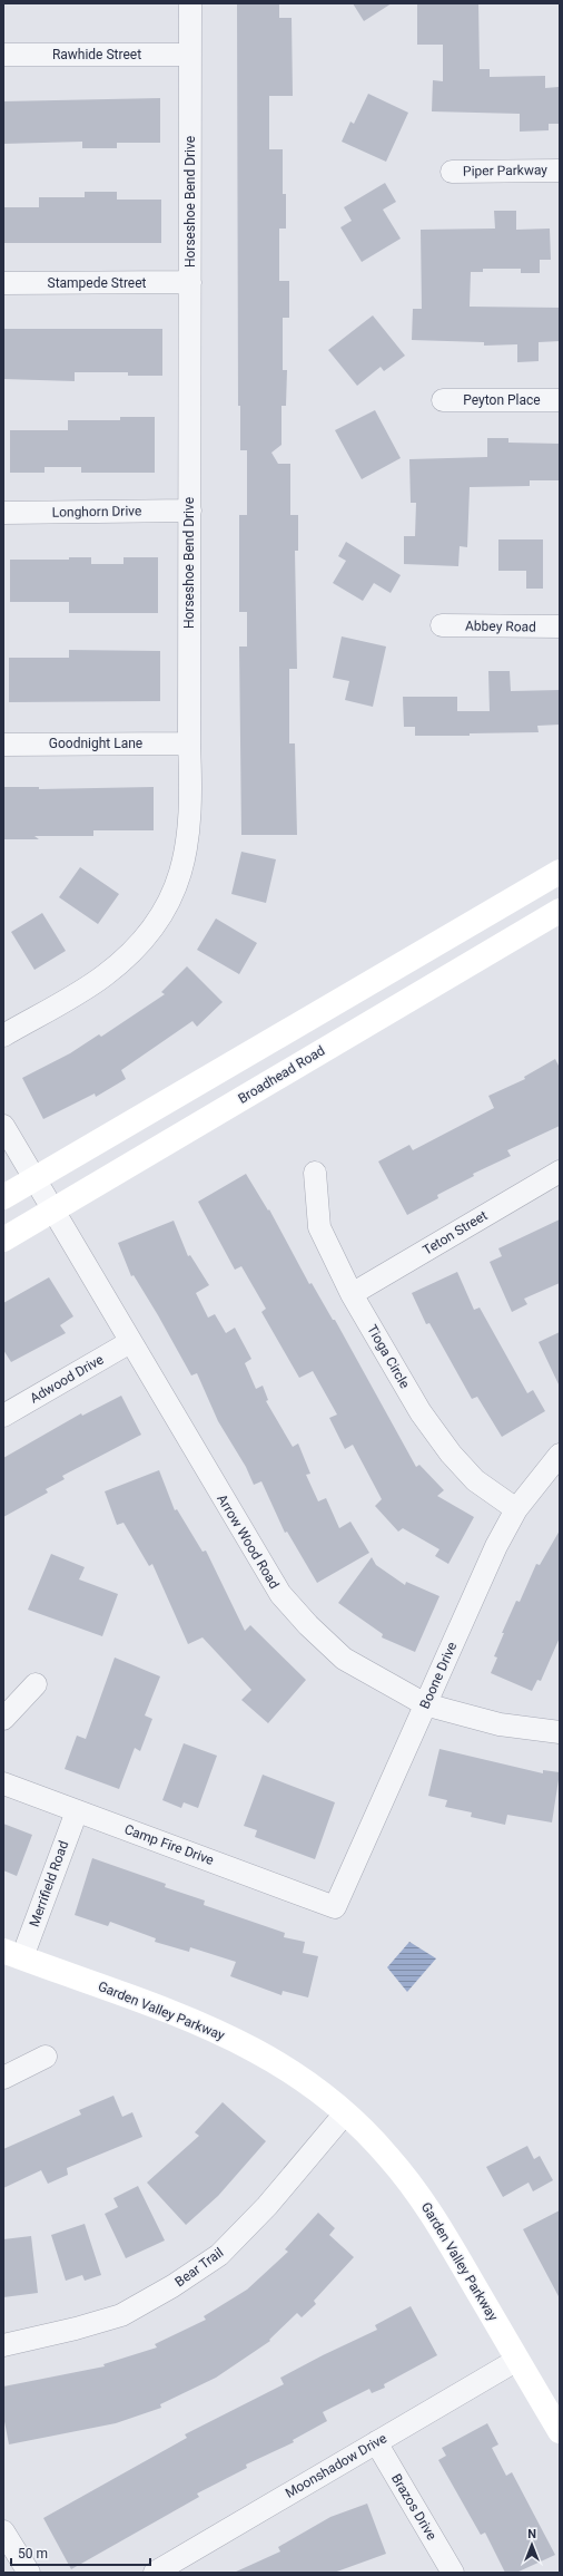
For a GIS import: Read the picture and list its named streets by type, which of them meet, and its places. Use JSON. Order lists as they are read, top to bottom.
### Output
{
  "streets": {
    "street": [
      "Rawhide Street",
      "Piper Parkway",
      "Horseshoe Bend Drive",
      "Stampede Street",
      "Peyton Place",
      "Longhorn Drive",
      "Abbey Road",
      "Goodnight Lane",
      "Broadhead Road",
      "Teton Street",
      "Tioga Circle",
      "Adwood Drive",
      "Arrow Wood Road",
      "Boone Drive",
      "Camp Fire Drive",
      "Merrifield Road",
      "Garden Valley Parkway",
      "Bear Trail",
      "Moonshadow Drive",
      "Brazos Drive"
    ]
  },
  "crossings": [
    ["Rawhide Street", "Horseshoe Bend Drive"],
    ["Horseshoe Bend Drive", "Stampede Street"],
    ["Horseshoe Bend Drive", "Longhorn Drive"],
    ["Horseshoe Bend Drive", "Goodnight Lane"],
    ["Broadhead Road", "Arrow Wood Road"],
    ["Teton Street", "Tioga Circle"],
    ["Tioga Circle", "Boone Drive"],
    ["Adwood Drive", "Arrow Wood Road"],
    ["Arrow Wood Road", "Boone Drive"],
    ["Boone Drive", "Camp Fire Drive"],
    ["Camp Fire Drive", "Merrifield Road"],
    ["Merrifield Road", "Garden Valley Parkway"],
    ["Garden Valley Parkway", "Bear Trail"],
    ["Garden Valley Parkway", "Moonshadow Drive"],
    ["Moonshadow Drive", "Brazos Drive"]
  ],
  "scale_bar": "50 m",
  "north": "top"
}
